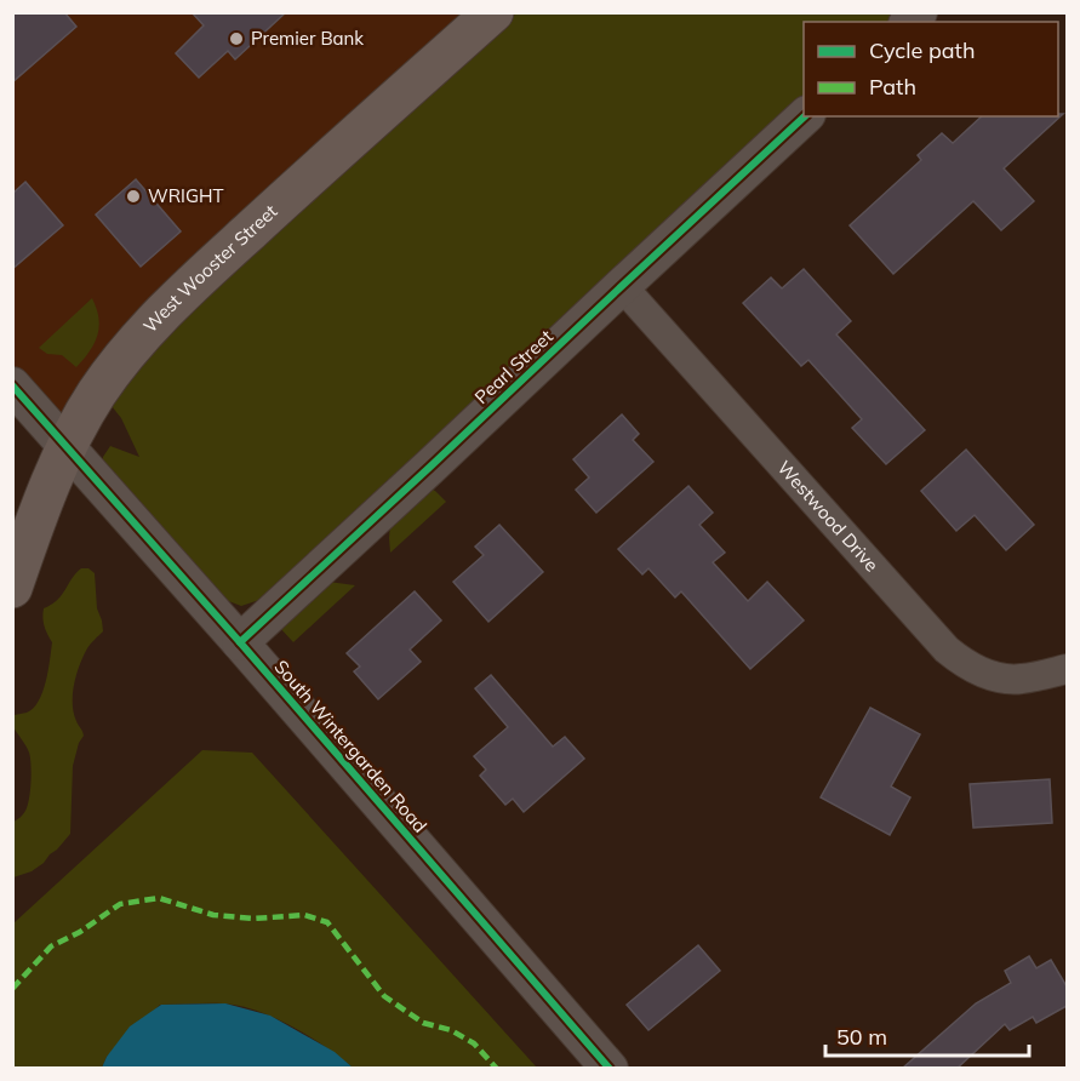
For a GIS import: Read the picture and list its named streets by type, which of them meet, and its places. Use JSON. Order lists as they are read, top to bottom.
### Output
{
  "streets": {
    "main road": ["West Wooster Street"],
    "street": ["Pearl Street", "Westwood Drive", "South Wintergarden Road"]
  },
  "crossings": [
    ["West Wooster Street", "South Wintergarden Road"],
    ["Pearl Street", "Westwood Drive"],
    ["Pearl Street", "South Wintergarden Road"]
  ],
  "places": ["Premier Bank", "WRIGHT"],
  "legend": ["Cycle path", "Path"],
  "scale_bar": "50 m"
}
